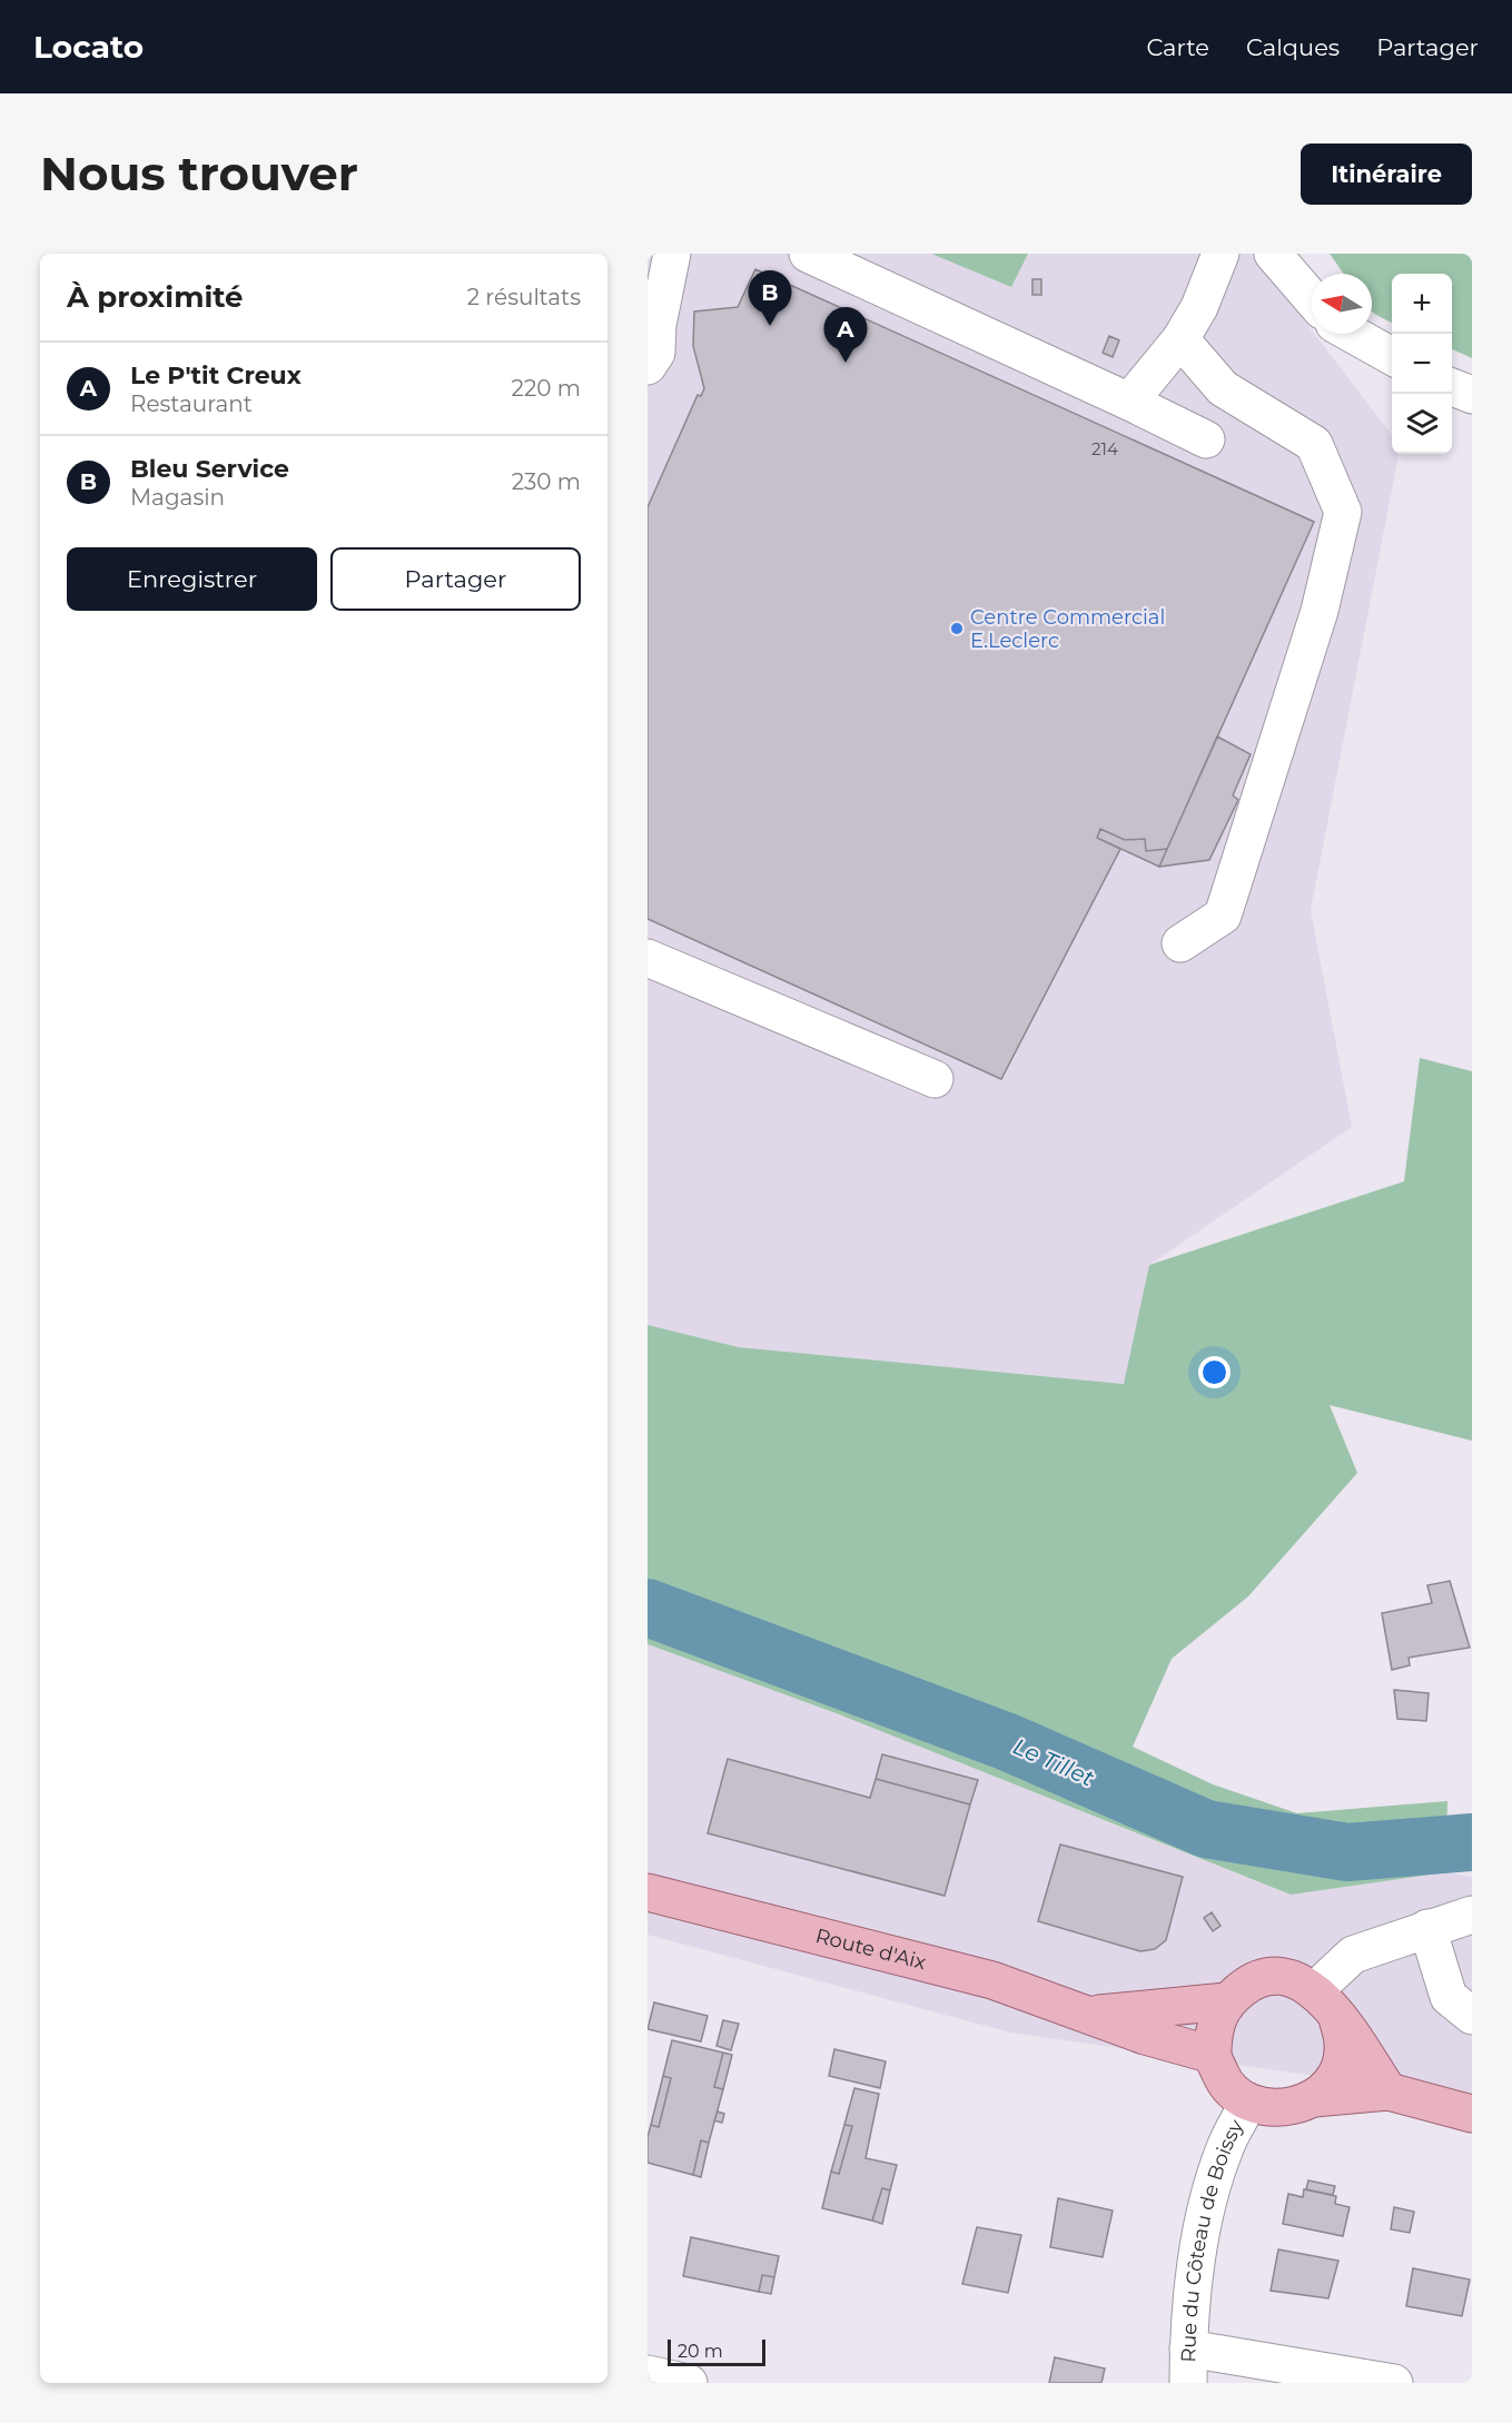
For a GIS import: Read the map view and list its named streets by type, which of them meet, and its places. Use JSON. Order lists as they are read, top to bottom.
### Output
{
  "streets": {
    "main road": ["Route d'Aix"],
    "street": ["Rue du Côteau de Boissy"]
  },
  "crossings": [
    ["Route d'Aix", "Rue du Côteau de Boissy"]
  ],
  "water": ["Le Tillet"],
  "places": ["Centre Commercial E.Leclerc"],
  "house_numbers": ["214"],
  "scale_bar": "20 m",
  "north": "left",
  "page": {
    "header": "Locato",
    "nav": ["Carte", "Calques", "Partager"],
    "buttons": [
      "Itinéraire",
      ["Enregistrer", "Partager"]
    ],
    "title": "Nous trouver",
    "heading": ["À proximité", "2 résultats"],
    "pins": ["B", "A"],
    "map_buttons": ["+", "−"],
    "list": [
      {
        "mark": "A",
        "name": "Le P'tit Creux",
        "note": "Restaurant",
        "value": "220 m"
      },
      {
        "mark": "B",
        "name": "Bleu Service",
        "note": "Magasin",
        "value": "230 m"
      }
    ],
    "scale": "20 m"
  }
}
